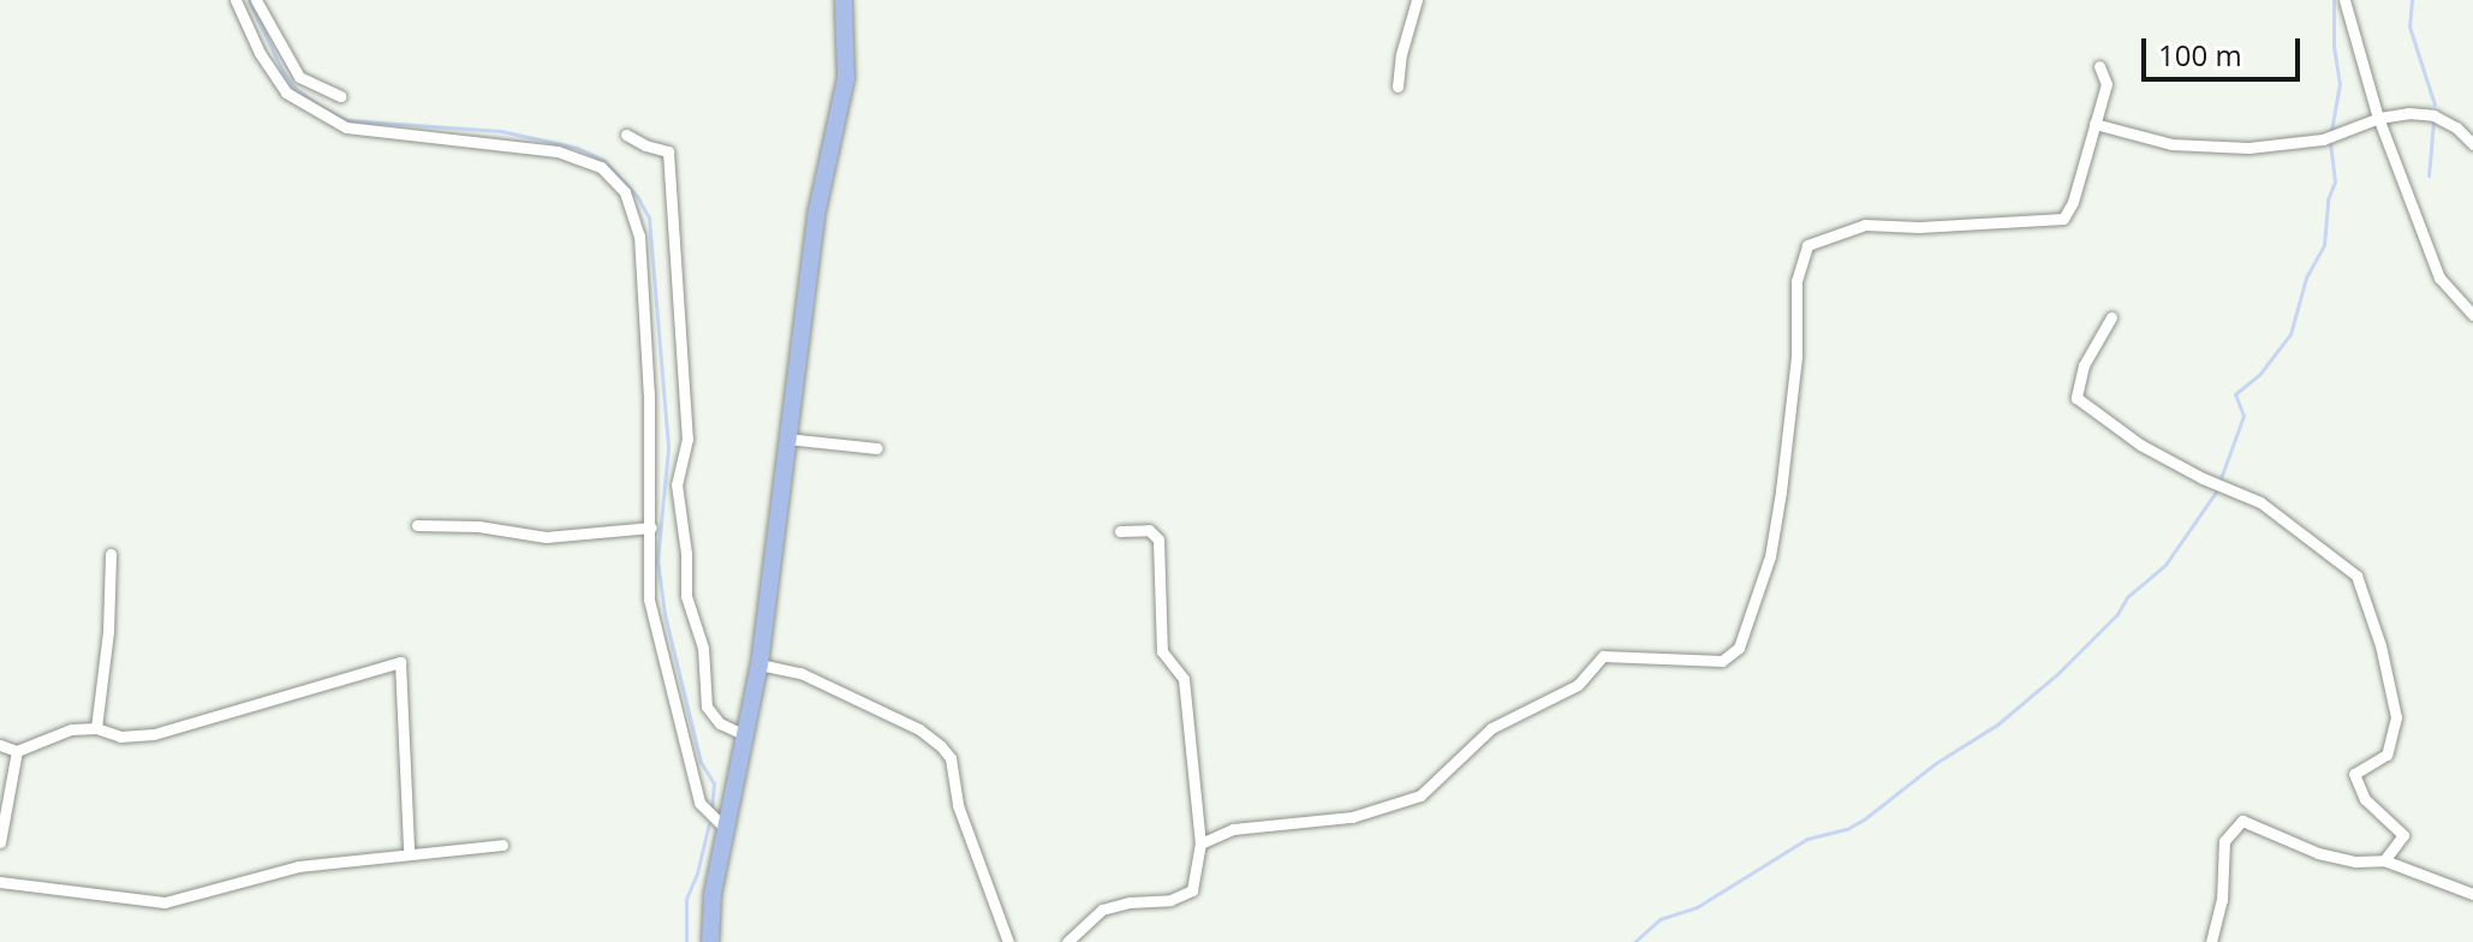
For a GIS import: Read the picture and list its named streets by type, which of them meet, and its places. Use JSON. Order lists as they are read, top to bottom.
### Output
{
  "scale_bar": "100 m"
}
